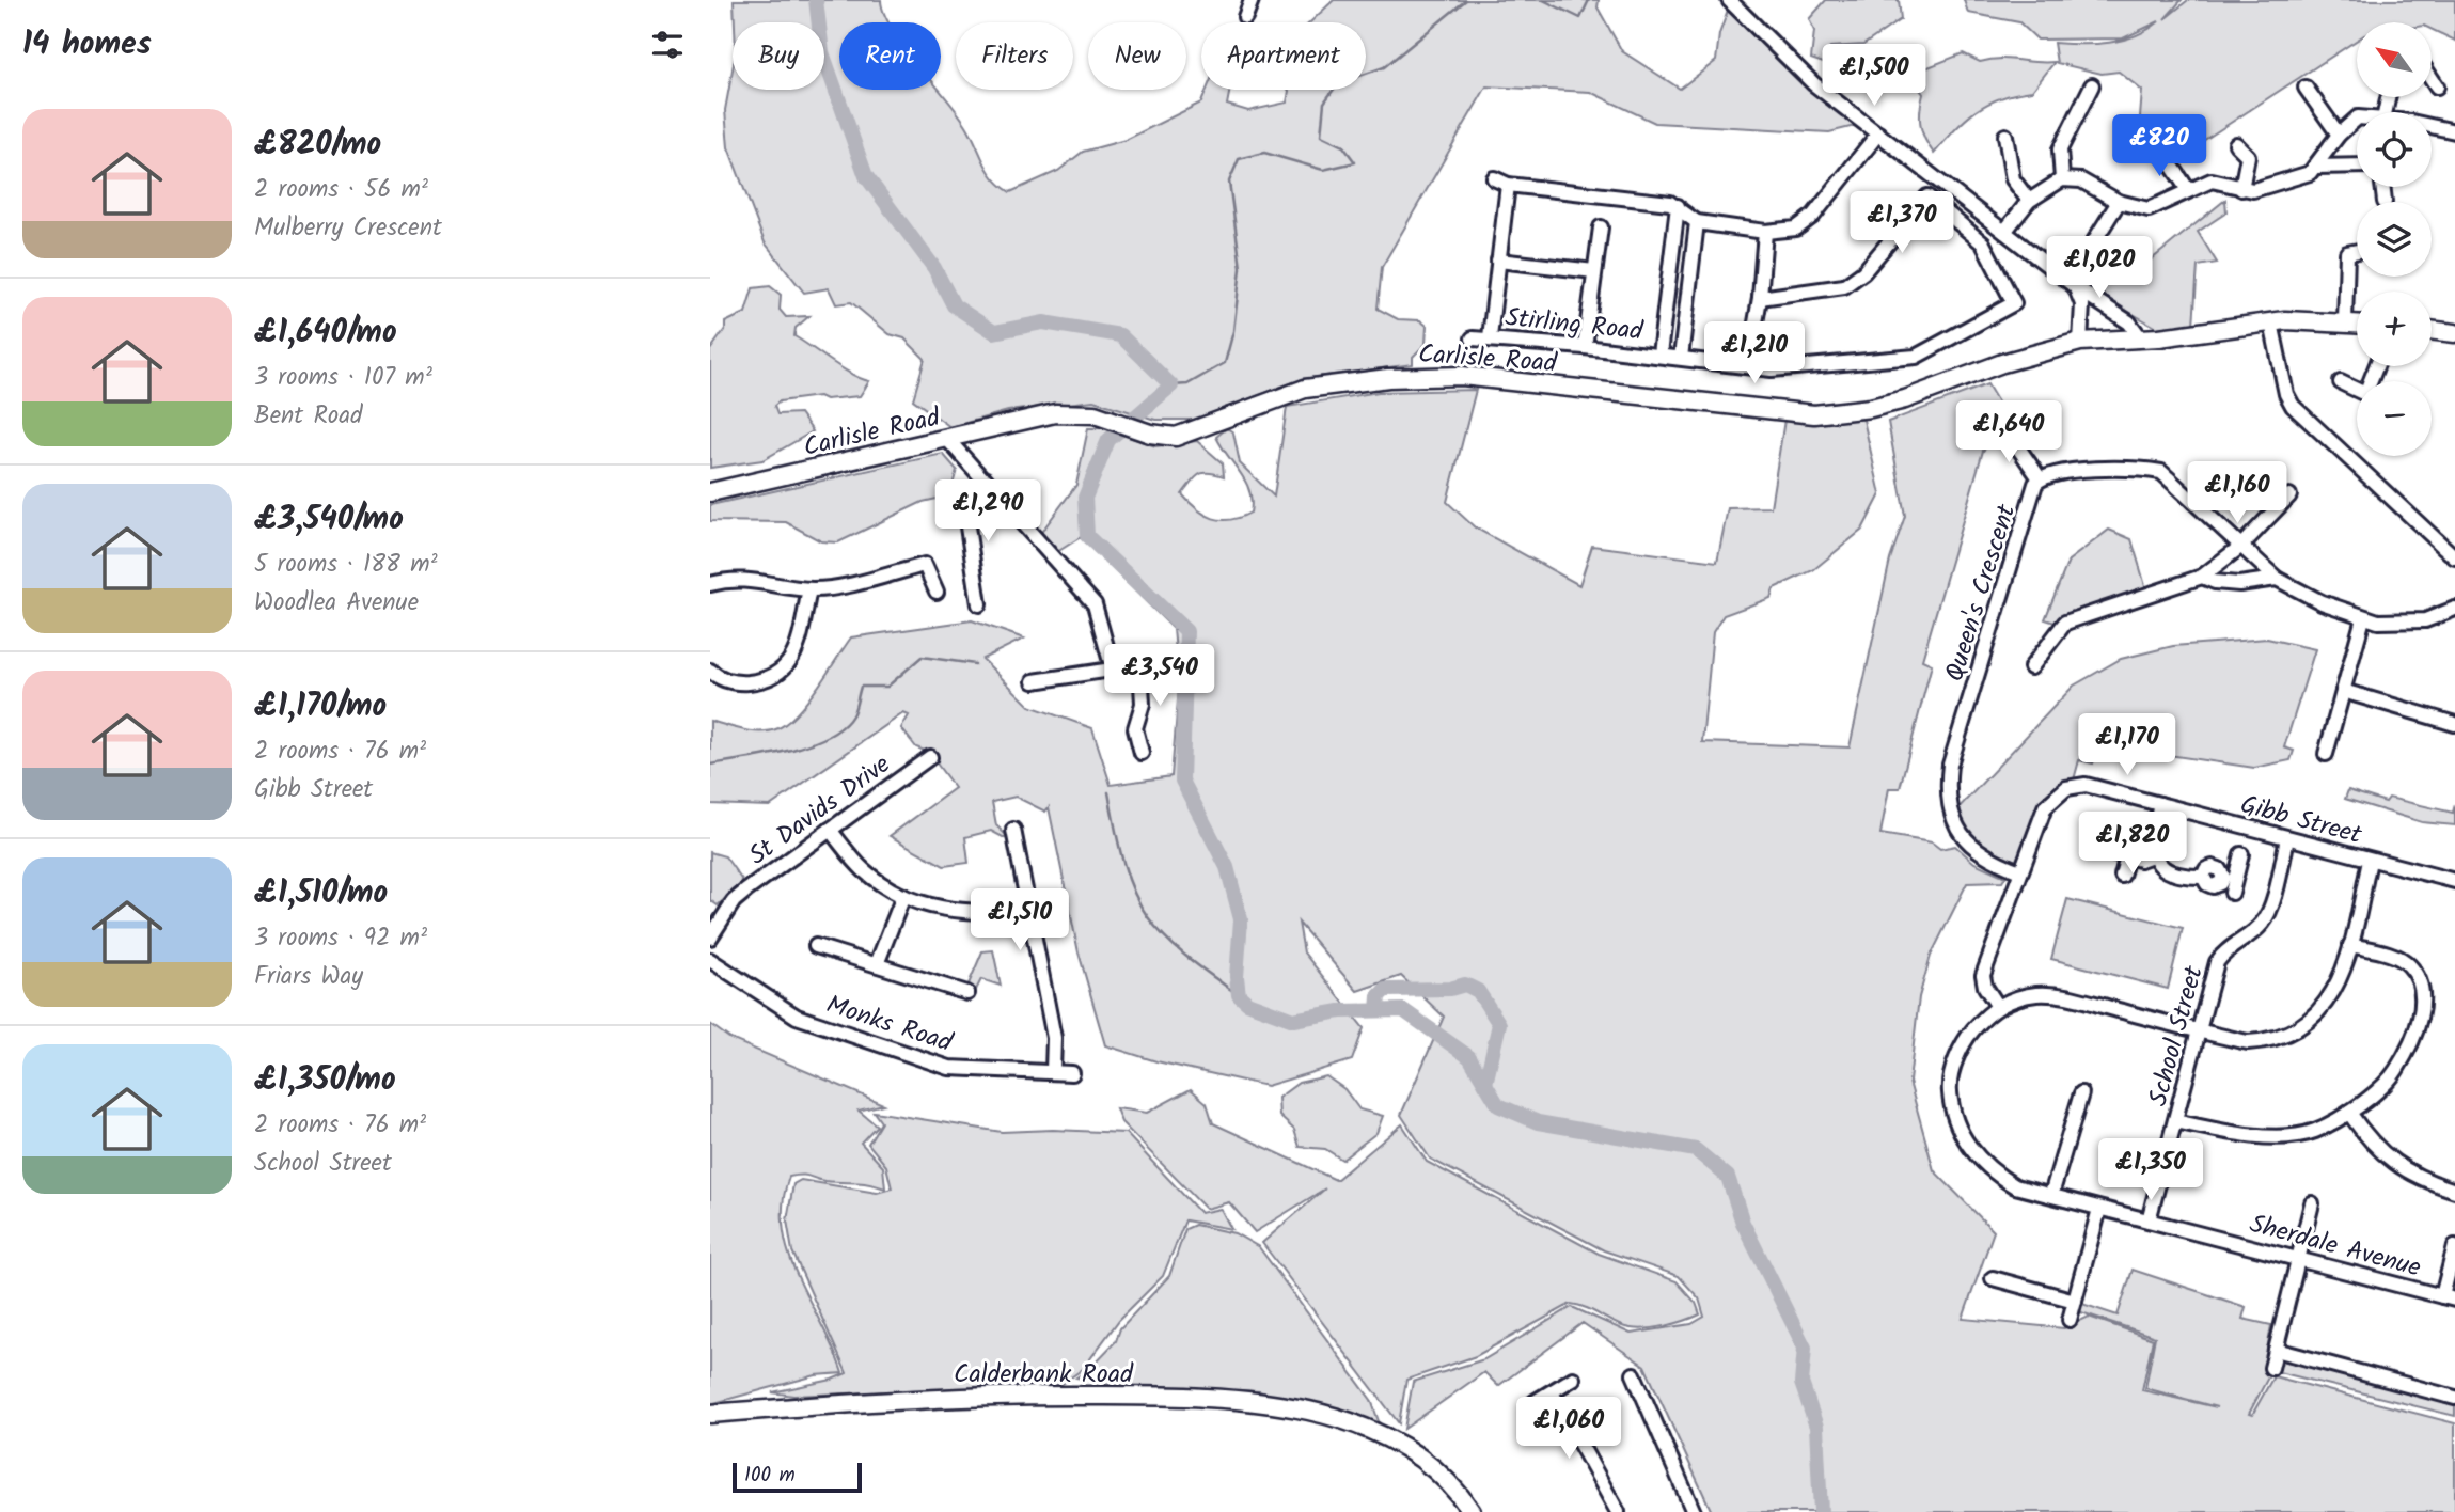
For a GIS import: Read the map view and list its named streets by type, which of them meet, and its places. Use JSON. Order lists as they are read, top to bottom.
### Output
{
  "streets": {
    "main road": ["Carlisle Road", "Calderbank Road"],
    "street": [
      "Stirling Road",
      "Queen's Crescent",
      "St Davids Drive",
      "Gibb Street",
      "Monks Road",
      "School Street",
      "Sherdale Avenue"
    ]
  },
  "crossings": [
    ["Queen's Crescent", "Gibb Street"],
    ["Gibb Street", "School Street"],
    ["Gibb Street", "Sherdale Avenue"],
    ["School Street", "Sherdale Avenue"]
  ],
  "scale_bar": "100 m",
  "north": "top left",
  "page": {
    "heading": "14 homes",
    "map_buttons": ["+", "−"],
    "chip": [
      "Buy",
      "Rent",
      "Filters",
      "New",
      "Apartment"
    ],
    "price": [
      "£1,500",
      "£820",
      "£1,370",
      "£1,020",
      "£1,210",
      "£1,640",
      "£1,160",
      "£1,290",
      "£3,540",
      "£1,170",
      "£1,820",
      "£1,510",
      "£1,350",
      "£1,060"
    ],
    "list": [
      {
        "name": "£820/mo",
        "note": "2 rooms · 56 m² · Mulberry Crescent"
      },
      {
        "name": "£1,640/mo",
        "note": "3 rooms · 107 m² · Bent Road"
      },
      {
        "name": "£3,540/mo",
        "note": "5 rooms · 188 m² · Woodlea Avenue"
      },
      {
        "name": "£1,170/mo",
        "note": "2 rooms · 76 m² · Gibb Street"
      },
      {
        "name": "£1,510/mo",
        "note": "3 rooms · 92 m² · Friars Way"
      },
      {
        "name": "£1,350/mo",
        "note": "2 rooms · 76 m² · School Street"
      }
    ],
    "scale": "100 m"
  }
}
